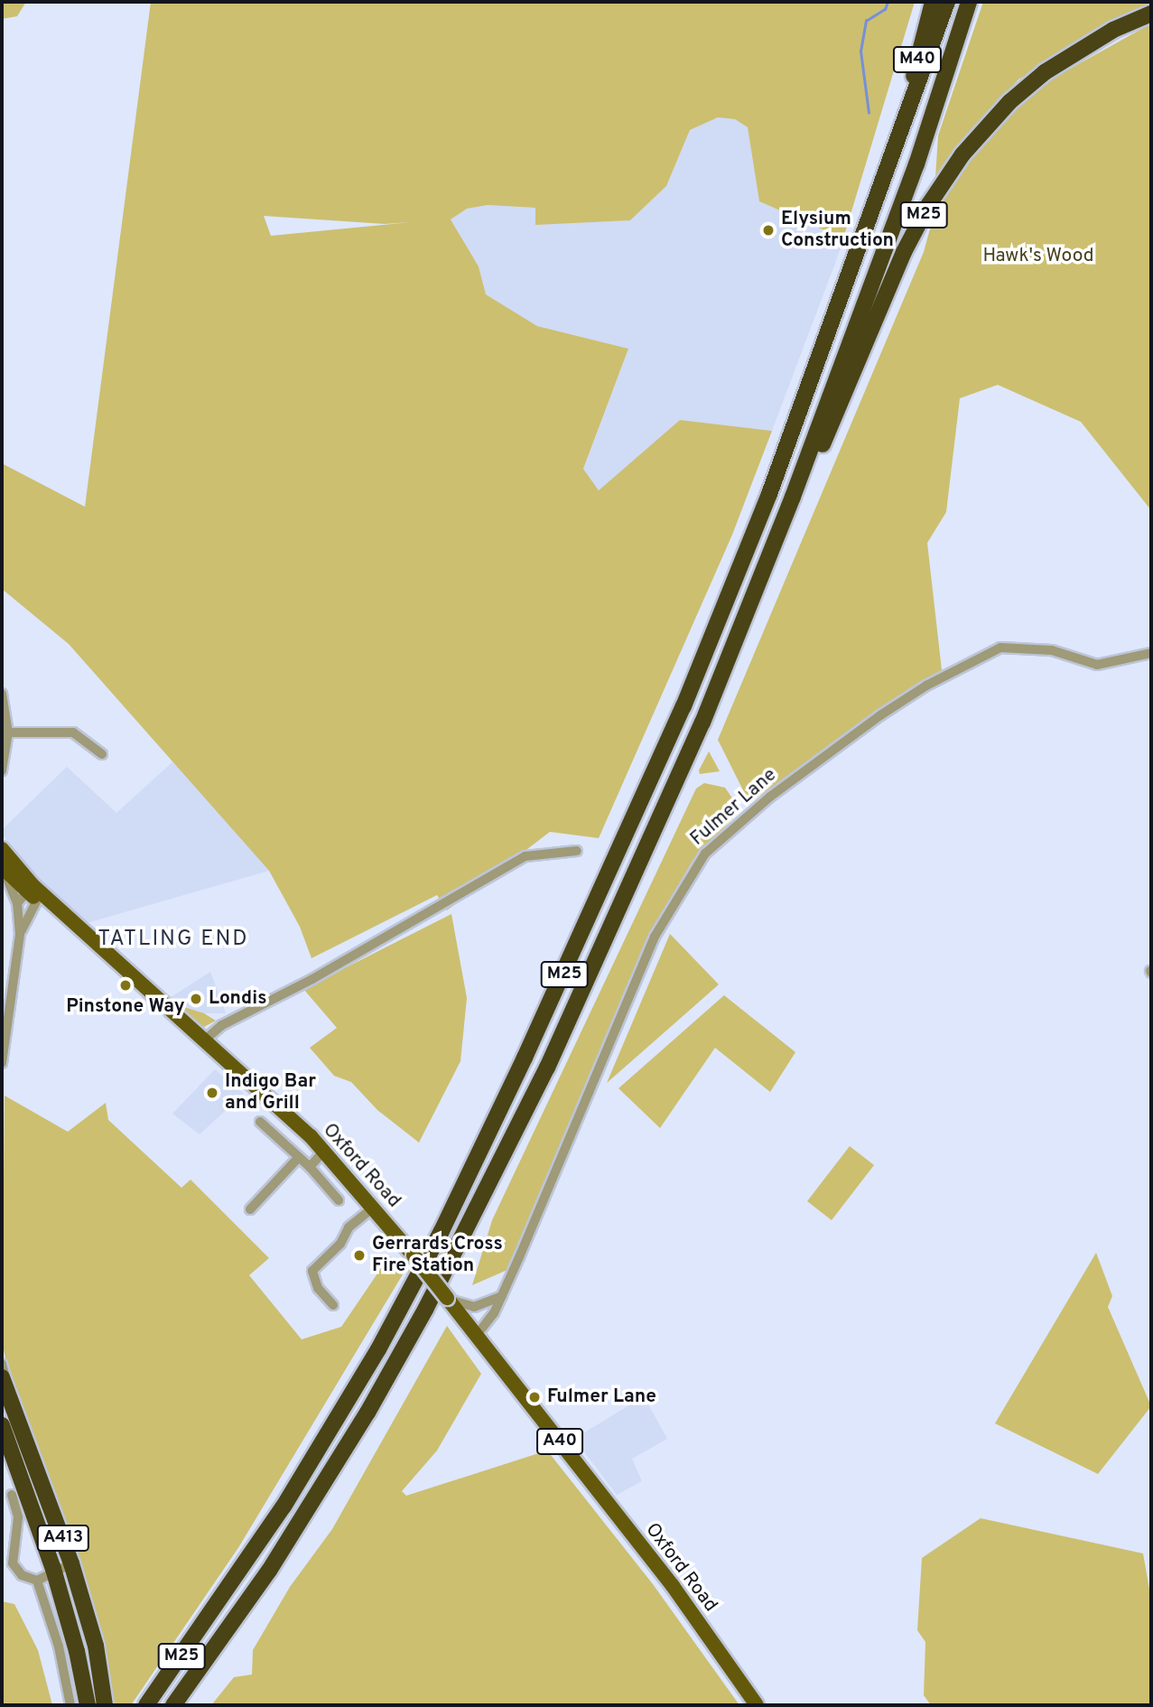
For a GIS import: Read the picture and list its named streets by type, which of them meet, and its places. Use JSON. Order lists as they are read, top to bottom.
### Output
{
  "streets": {
    "highway": ["M40", "M25", "A413"],
    "main road": ["Oxford Road", "A40"],
    "street": ["Fulmer Lane"]
  },
  "crossings": [
    ["M40", "M25"],
    ["Fulmer Lane", "Oxford Road"],
    ["Oxford Road", "A40"]
  ],
  "districts": ["TATLING END"],
  "parks": ["Hawk's Wood"],
  "places": [
    "Elysium Construction",
    "Pinstone Way",
    "Londis",
    "Indigo Bar and Grill",
    "Gerrards Cross Fire Station",
    "Fulmer Lane"
  ]
}
